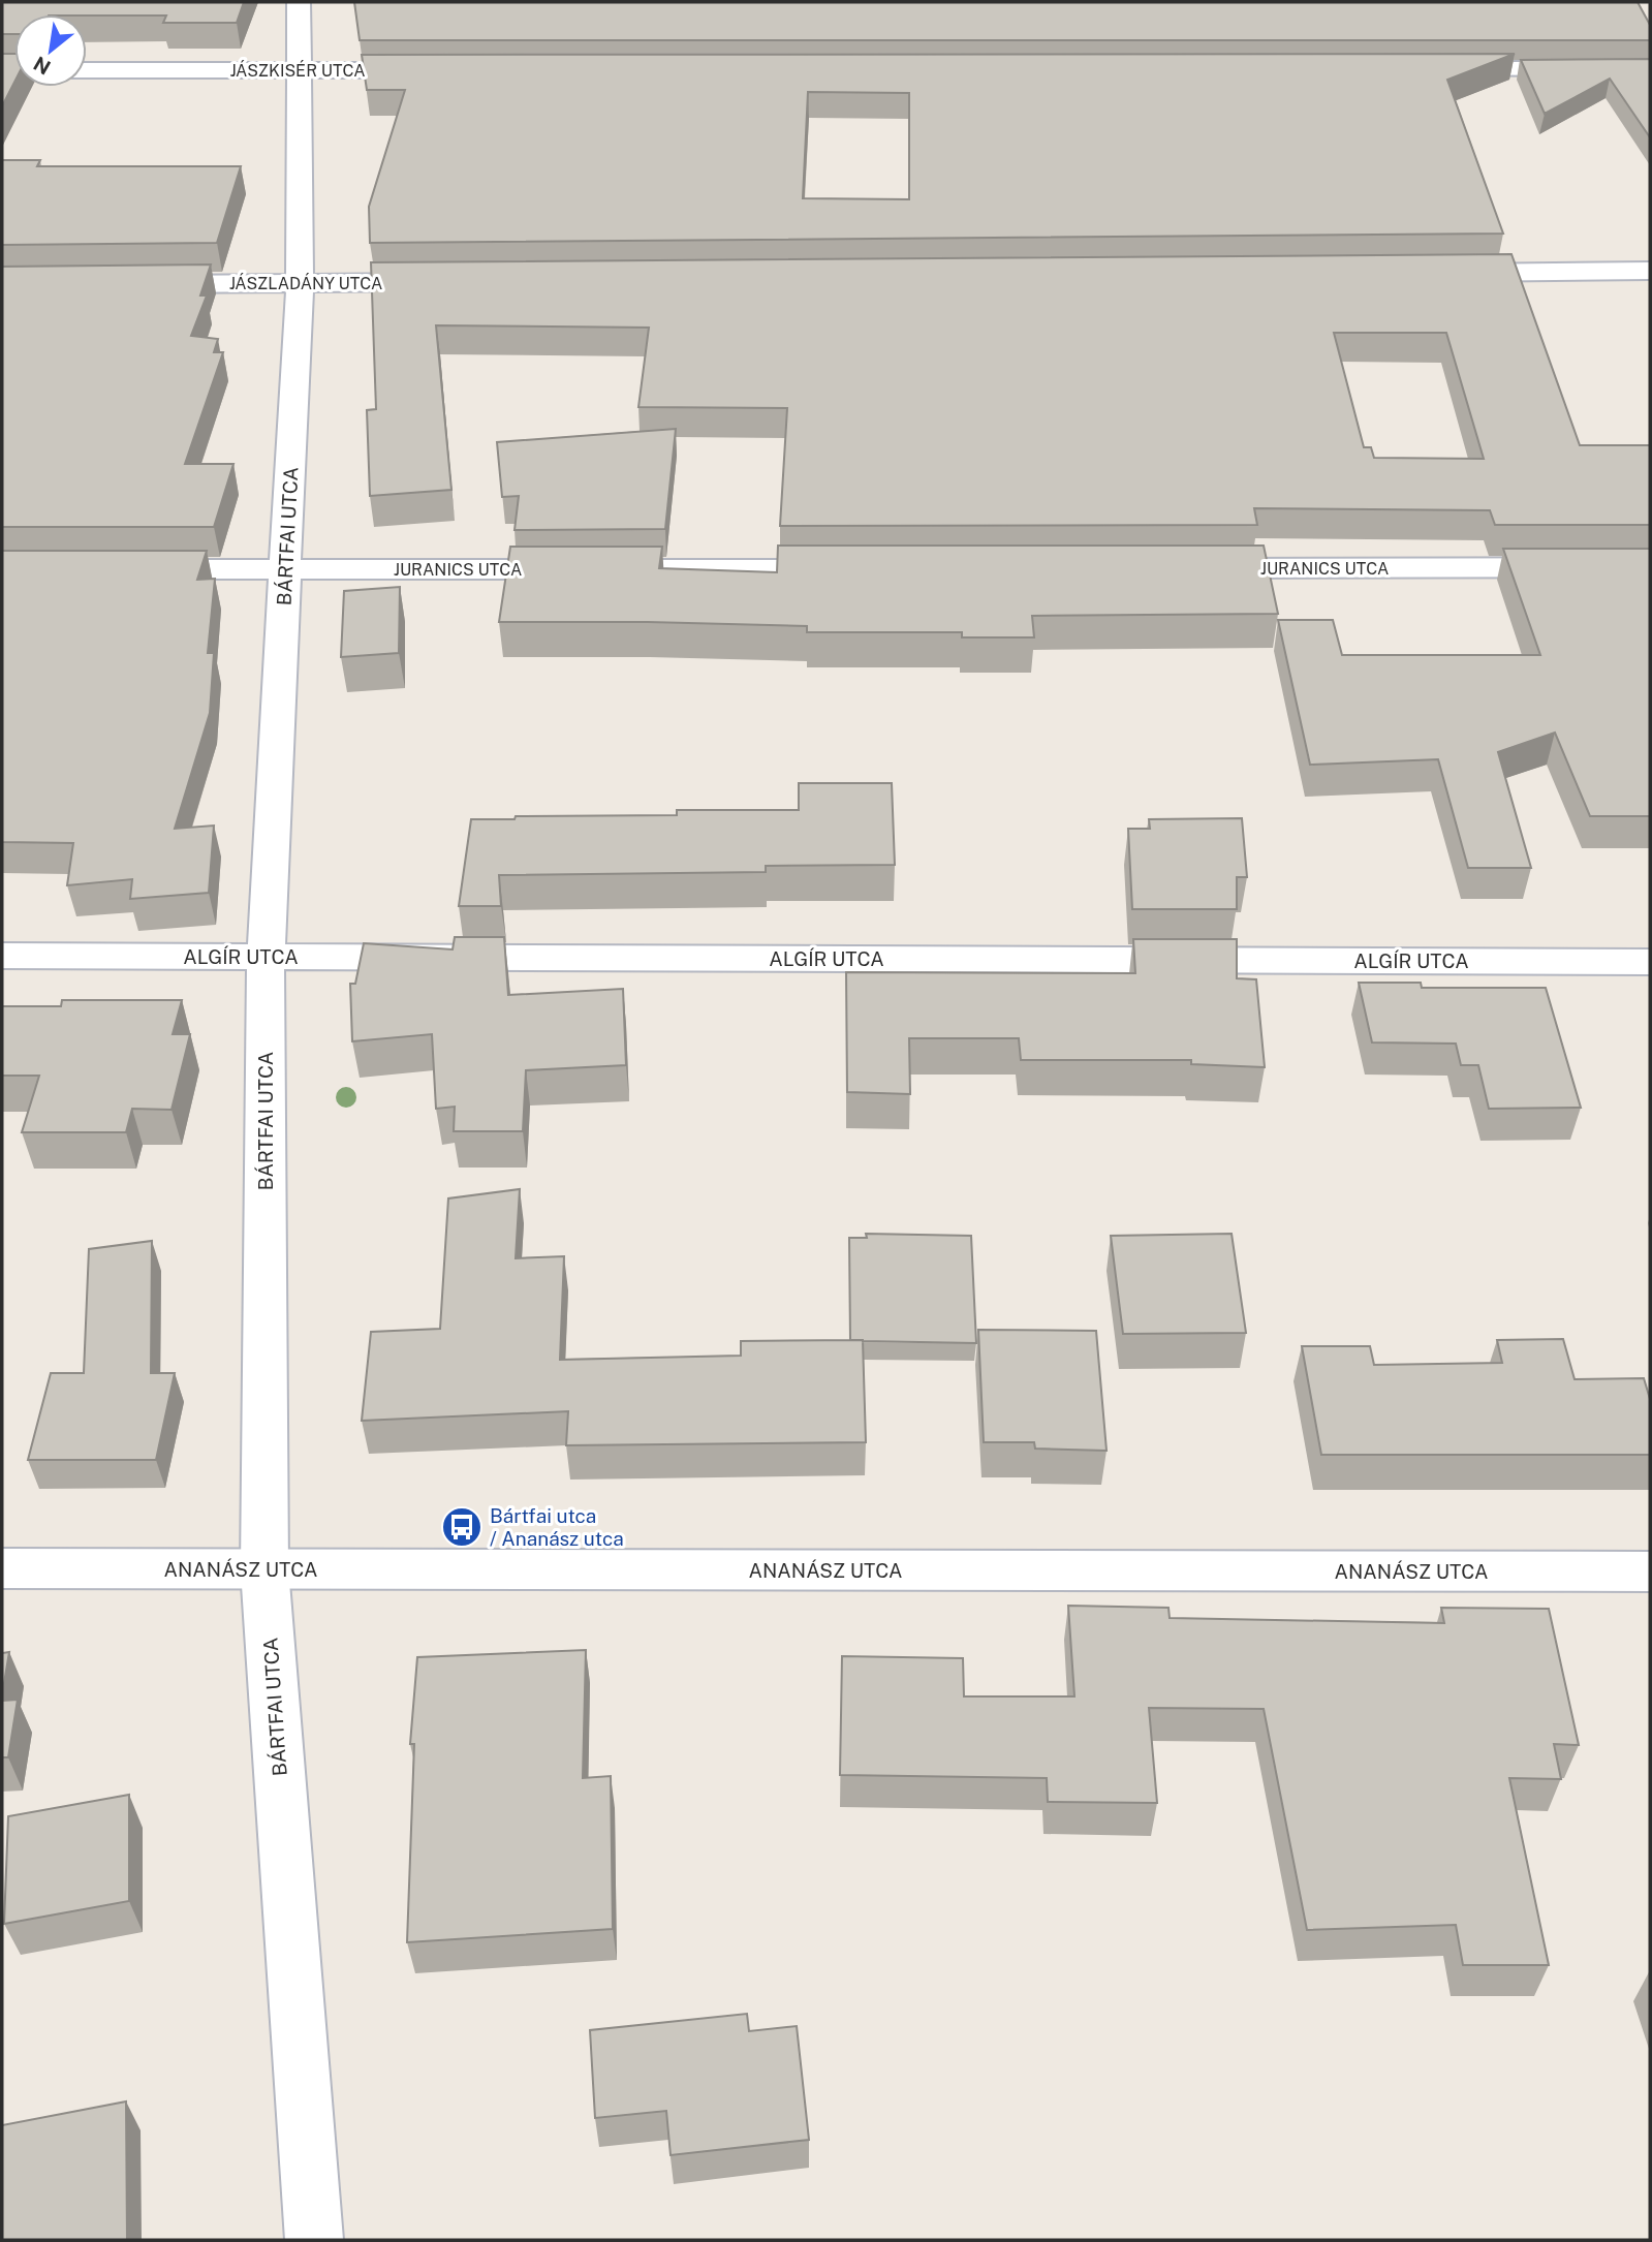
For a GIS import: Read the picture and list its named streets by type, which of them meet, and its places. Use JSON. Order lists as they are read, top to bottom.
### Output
{
  "streets": {
    "street": [
      "JÁSZKISÉR UTCA",
      "JÁSZLADÁNY UTCA",
      "BÁRTFAI UTCA",
      "JURANICS UTCA",
      "ALGÍR UTCA",
      "ANANÁSZ UTCA"
    ]
  },
  "crossings": [
    ["JÁSZKISÉR UTCA", "BÁRTFAI UTCA"],
    ["JÁSZLADÁNY UTCA", "BÁRTFAI UTCA"],
    ["BÁRTFAI UTCA", "JURANICS UTCA"],
    ["BÁRTFAI UTCA", "ALGÍR UTCA"],
    ["BÁRTFAI UTCA", "ANANÁSZ UTCA"]
  ],
  "places": {
    "bus stop": ["Bártfai utca / Ananász utca"]
  },
  "north": "bottom left"
}
